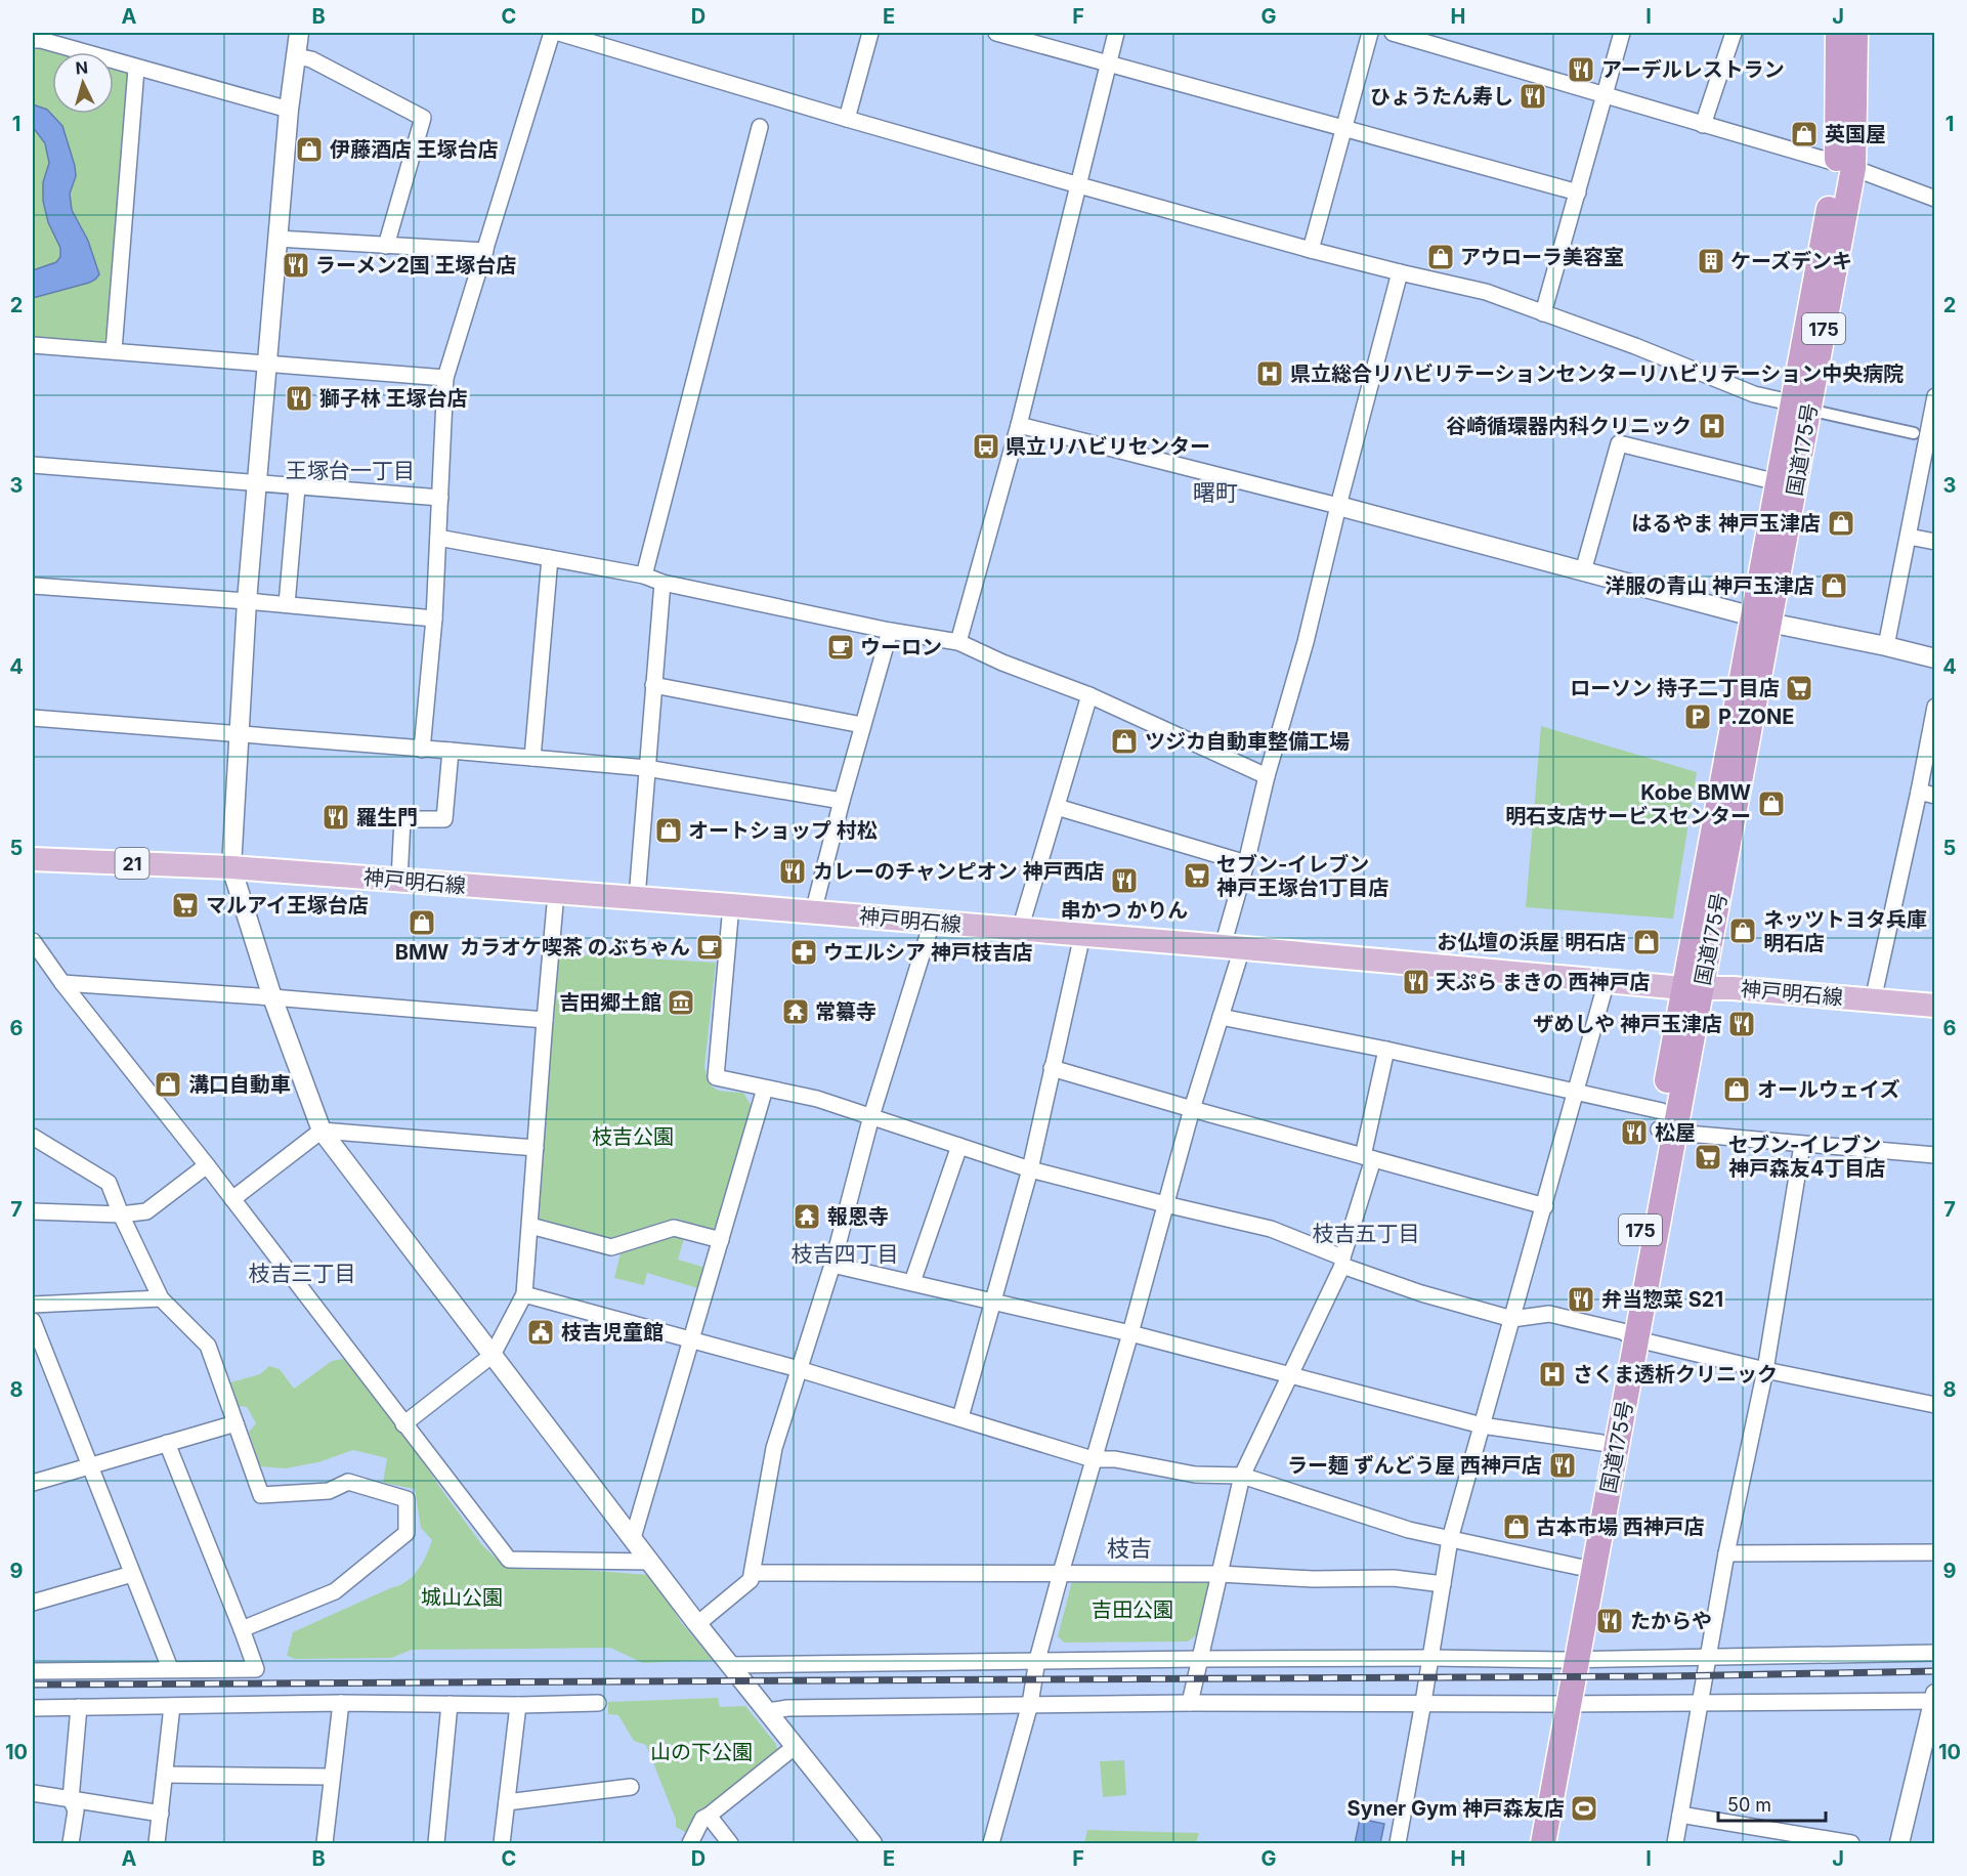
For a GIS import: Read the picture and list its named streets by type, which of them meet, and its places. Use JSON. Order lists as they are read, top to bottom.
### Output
{
  "streets": {
    "highway": ["175", "国道175号"],
    "main road": ["21", "神戸明石線"]
  },
  "crossings": [
    ["国道175号", "神戸明石線"]
  ],
  "districts": [
    "王塚台一丁目",
    "曙町",
    "枝吉五丁目",
    "枝吉四丁目",
    "枝吉三丁目",
    "枝吉"
  ],
  "parks": [
    "枝吉公園",
    "城山公園",
    "吉田公園",
    "山の下公園"
  ],
  "places": {
    "restaurant": [
      "アーデルレストラン",
      "ひょうたん寿し",
      "ラーメン2国 王塚台店",
      "獅子林 王塚台店",
      "羅生門",
      "カレーのチャンピオン 神戸西店",
      "串かつ かりん",
      "天ぷら まきの 西神戸店",
      "ザめしや 神戸玉津店",
      "松屋",
      "弁当惣菜 S21",
      "ラー麺 ずんどう屋 西神戸店",
      "たからや"
    ],
    "shop": [
      "英国屋",
      "伊藤酒店 王塚台店",
      "アウローラ美容室",
      "はるやま 神戸玉津店",
      "洋服の青山 神戸玉津店",
      "ツジカ自動車整備工場",
      "Kobe BMW 明石支店サービスセンター",
      "オートショップ 村松",
      "BMW",
      "ネッツトヨタ兵庫 明石店",
      "お仏壇の浜屋 明石店",
      "溝口自動車",
      "オールウェイズ",
      "古本市場 西神戸店"
    ],
    "building": ["ケーズデンキ"],
    "hospital": ["県立総合リハビリテーションセンターリハビリテーション中央病院", "谷崎循環器内科クリニック", "さくま透析クリニック"],
    "bus stop": ["県立リハビリセンター"],
    "cafe": ["ウーロン", "カラオケ喫茶 のぶちゃん"],
    "supermarket": [
      "ローソン 持子二丁目店",
      "セブン-イレブン 神戸王塚台1丁目店",
      "マルアイ王塚台店",
      "セブン-イレブン 神戸森友4丁目店"
    ],
    "parking": ["P.ZONE"],
    "pharmacy": ["ウエルシア 神戸枝吉店"],
    "museum": ["吉田郷土館"],
    "temple": ["常纂寺", "報恩寺"],
    "public building": ["枝吉児童館"],
    "sports": ["Syner Gym 神戸森友店"]
  },
  "scale_bar": "50 m",
  "north": "top",
  "grid": {
    "columns": [
      "A",
      "B",
      "C",
      "D",
      "E",
      "F",
      "G",
      "H",
      "I",
      "J"
    ],
    "rows": [
      "1",
      "2",
      "3",
      "4",
      "5",
      "6",
      "7",
      "8",
      "9",
      "10"
    ]
  }
}
